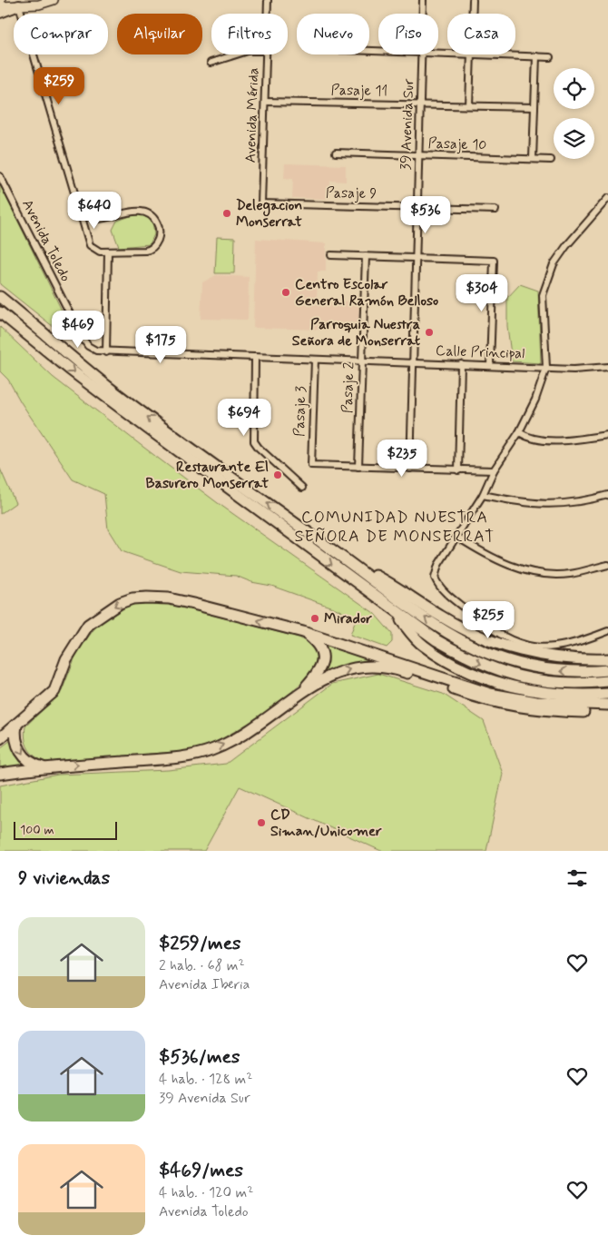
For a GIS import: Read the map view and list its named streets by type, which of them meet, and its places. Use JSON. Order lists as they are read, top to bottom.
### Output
{
  "streets": {
    "street": [
      "Pasaje 11",
      "Avenida Mérida",
      "39 Avenida Sur",
      "Pasaje 10",
      "Pasaje 9",
      "Avenida Toledo",
      "Calle Principal",
      "Pasaje 2",
      "Pasaje 3"
    ]
  },
  "crossings": [
    ["Pasaje 11", "Avenida Mérida"],
    ["Pasaje 11", "39 Avenida Sur"],
    ["Avenida Mérida", "Pasaje 9"],
    ["39 Avenida Sur", "Pasaje 10"],
    ["39 Avenida Sur", "Pasaje 9"],
    ["39 Avenida Sur", "Calle Principal"],
    ["Avenida Toledo", "Calle Principal"],
    ["Calle Principal", "Pasaje 2"],
    ["Calle Principal", "Pasaje 3"],
    ["Pasaje 2", "Pasaje 3"]
  ],
  "districts": ["COMUNIDAD NUESTRA SEÑORA DE MONSERRAT"],
  "places": [
    "Delegacion Monserrat",
    "Centro Escolar General Ramón Belloso",
    "Parroquia Nuestra Señora de Monserrat",
    "Restaurante El Basurero Monserrat",
    "Mirador",
    "CD Siman/Unicomer"
  ],
  "scale_bar": "100 m",
  "page": {
    "chip": [
      "Comprar",
      "Alquilar",
      "Filtros",
      "Nuevo",
      "Piso",
      "Casa"
    ],
    "price": [
      "$259",
      "$640",
      "$536",
      "$304",
      "$469",
      "$175",
      "$694",
      "$235",
      "$255"
    ],
    "scale": "100 m",
    "heading": "9 viviendas",
    "list": [
      {
        "name": "$259/mes",
        "note": "2 hab. · 68 m² · Avenida Iberia"
      },
      {
        "name": "$536/mes",
        "note": "4 hab. · 128 m² · 39 Avenida Sur"
      },
      {
        "name": "$469/mes",
        "note": "4 hab. · 120 m² · Avenida Toledo"
      }
    ]
  }
}
